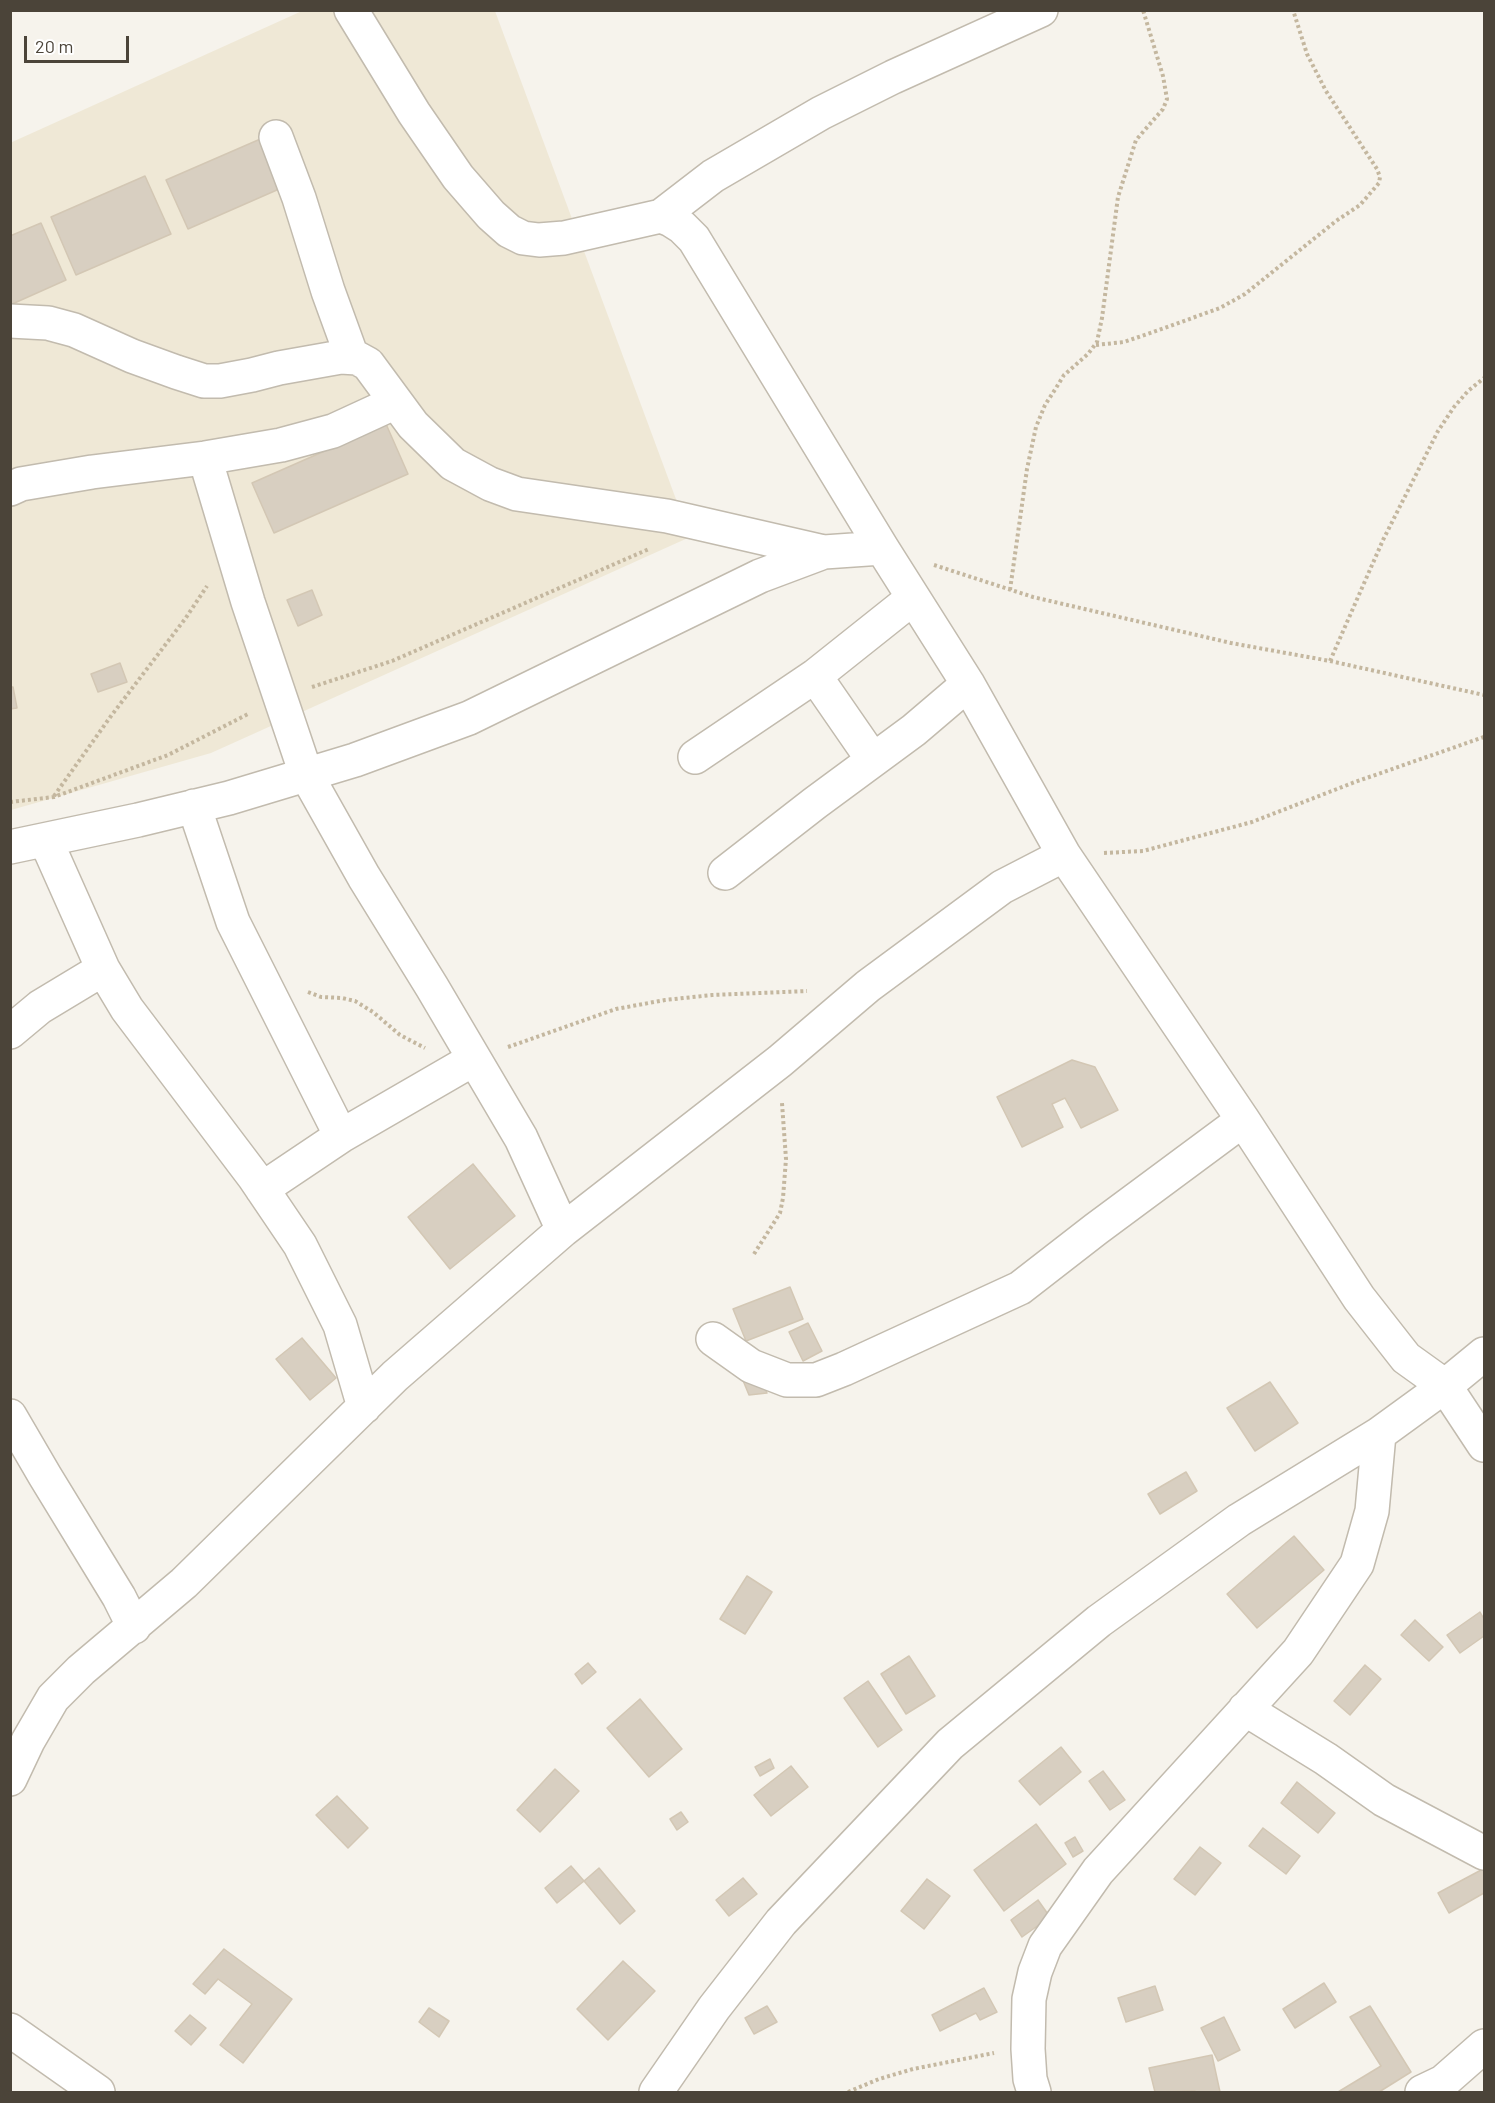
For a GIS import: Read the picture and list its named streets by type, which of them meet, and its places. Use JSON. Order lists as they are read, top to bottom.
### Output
{
  "scale_bar": "20 m"
}
